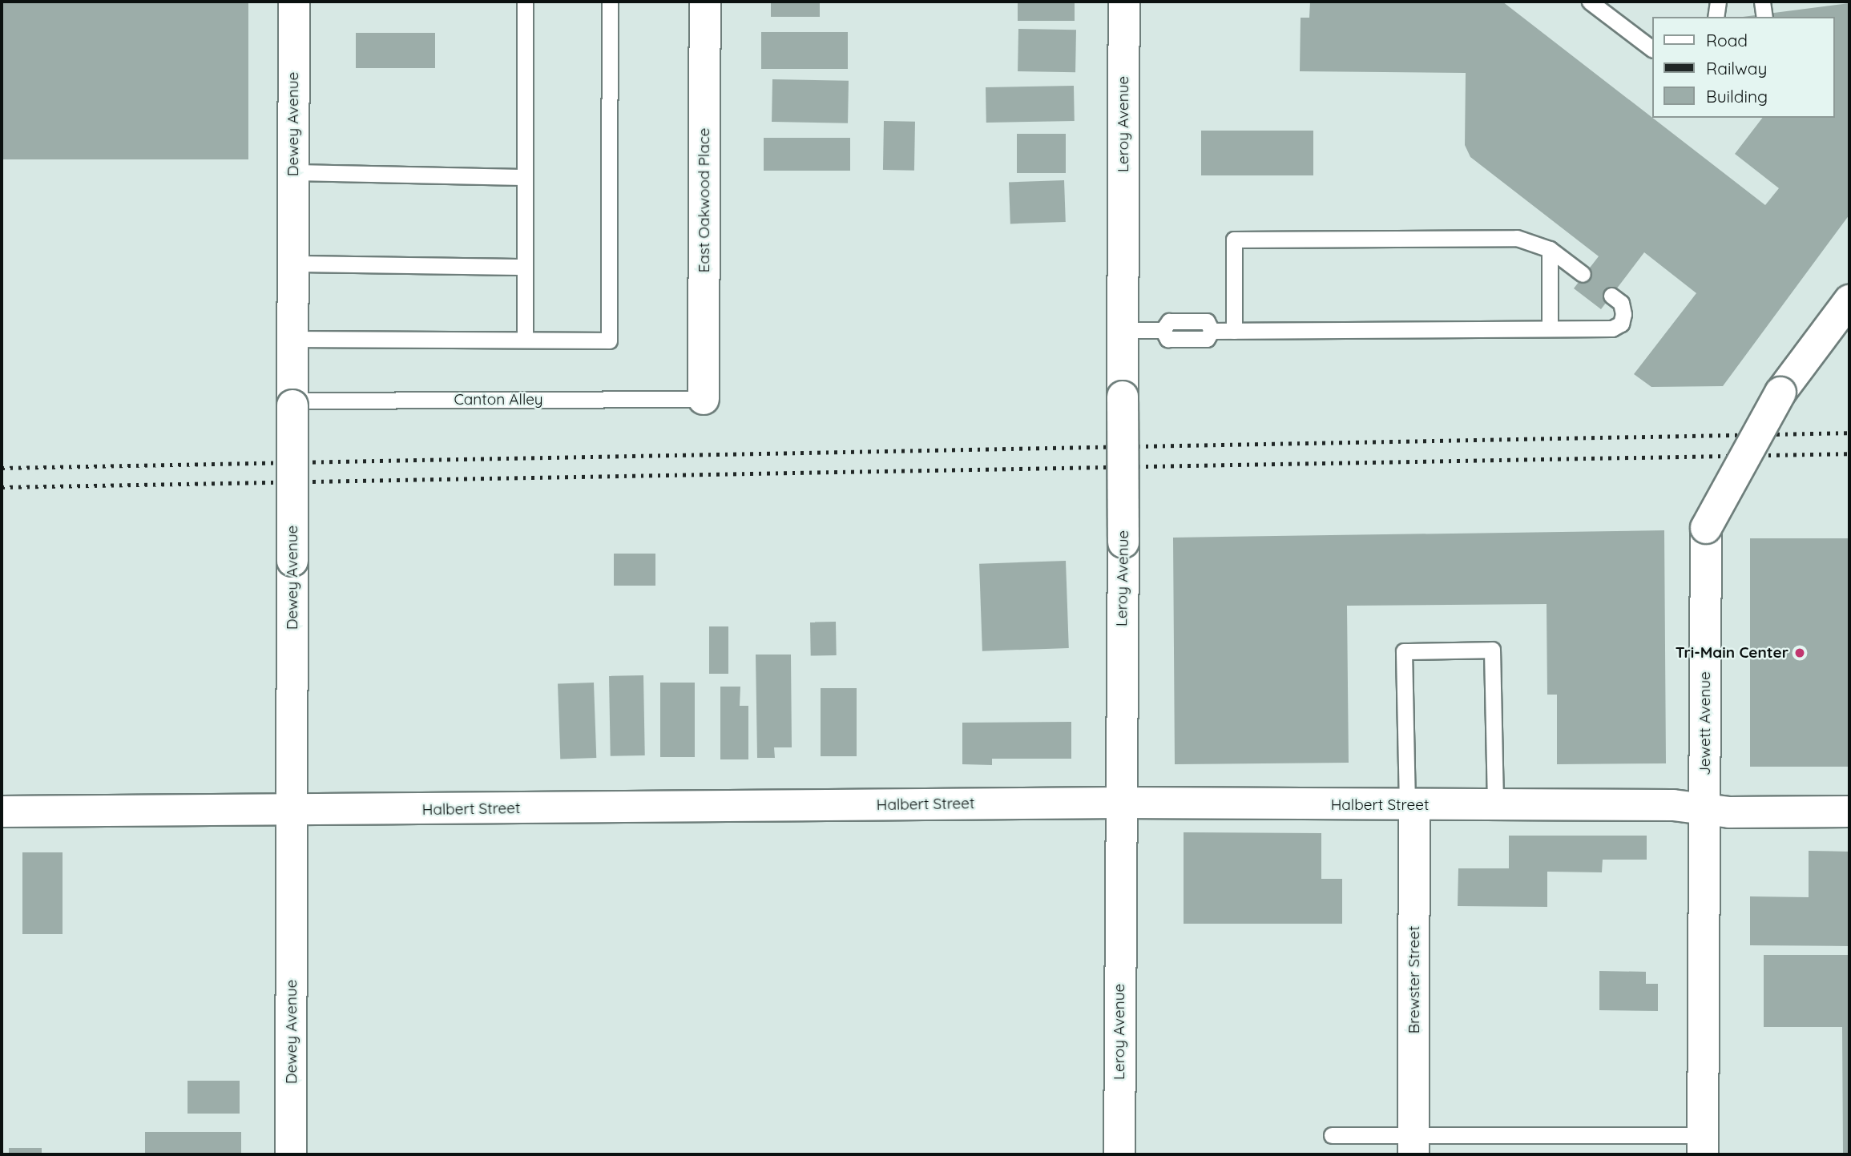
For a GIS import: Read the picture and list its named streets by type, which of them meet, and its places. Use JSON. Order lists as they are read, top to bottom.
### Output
{
  "streets": {
    "street": [
      "Dewey Avenue",
      "Leroy Avenue",
      "East Oakwood Place",
      "Jewett Avenue",
      "Halbert Street",
      "Brewster Street"
    ],
    "lane": ["Canton Alley"]
  },
  "crossings": [
    ["Dewey Avenue", "Canton Alley"],
    ["Dewey Avenue", "Halbert Street"],
    ["Leroy Avenue", "Halbert Street"],
    ["East Oakwood Place", "Canton Alley"],
    ["Jewett Avenue", "Halbert Street"],
    ["Halbert Street", "Brewster Street"]
  ],
  "places": ["Tri-Main Center"],
  "legend": ["Road", "Railway", "Building"]
}
